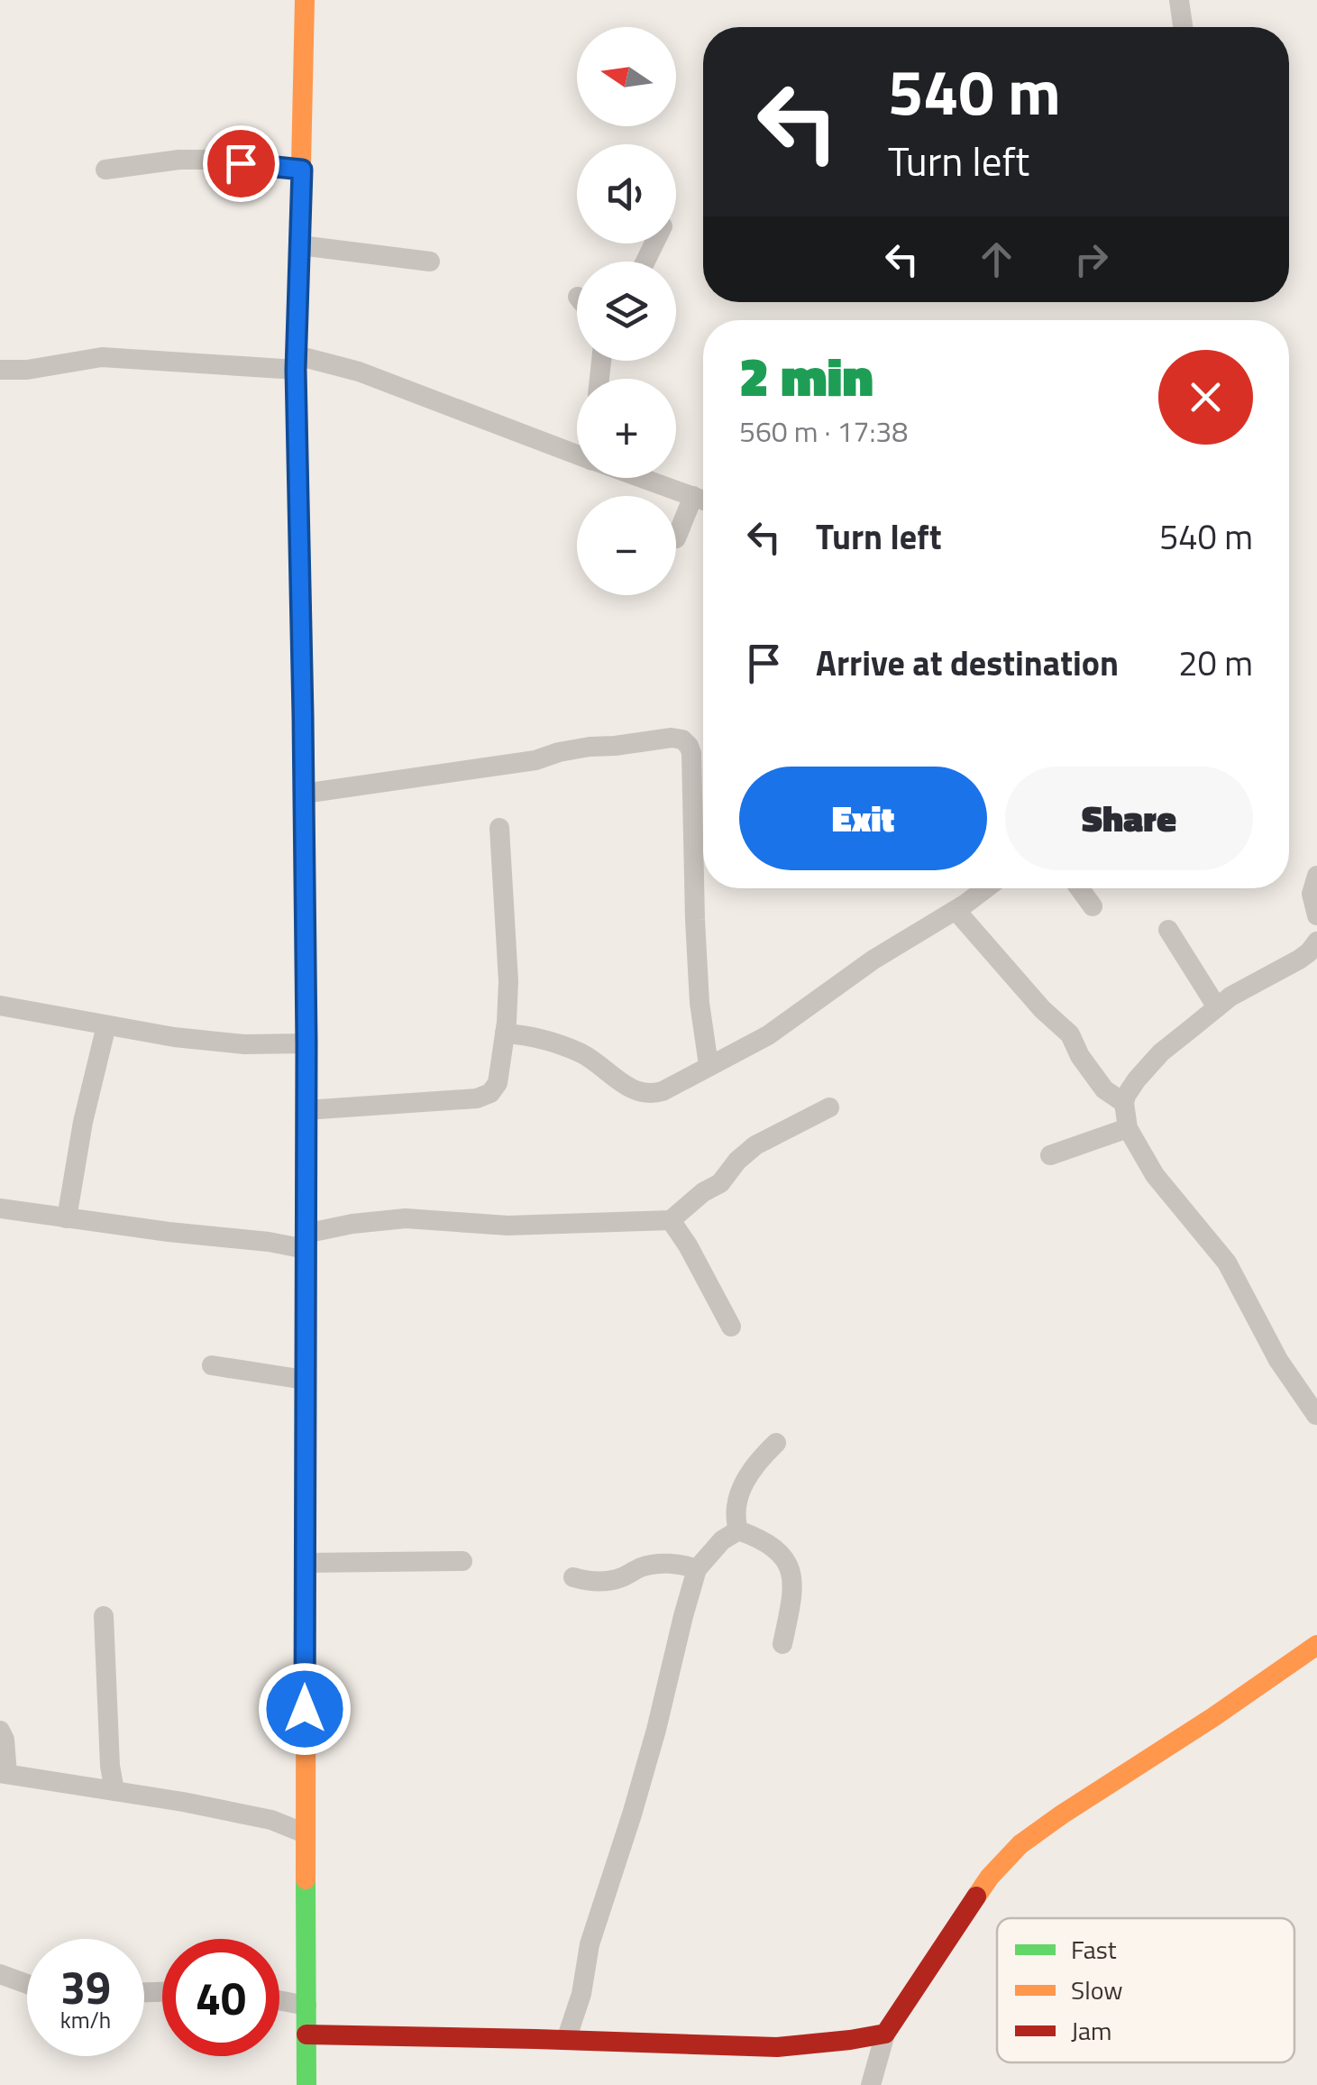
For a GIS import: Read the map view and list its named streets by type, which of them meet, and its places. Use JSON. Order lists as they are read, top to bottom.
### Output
{
  "legend": ["Fast", "Slow", "Jam"],
  "north": "left",
  "page": {
    "map_buttons": ["+", "−"],
    "turn": ["540 m", "Turn left"],
    "heading": ["2 min", "560 m · 17:38"],
    "list": [
      {
        "name": "Turn left",
        "value": "540 m"
      },
      {
        "name": "Arrive at destination",
        "value": "20 m"
      }
    ],
    "buttons": ["Exit", "Share"],
    "speed": "39 km/h",
    "limit": "40"
  }
}
